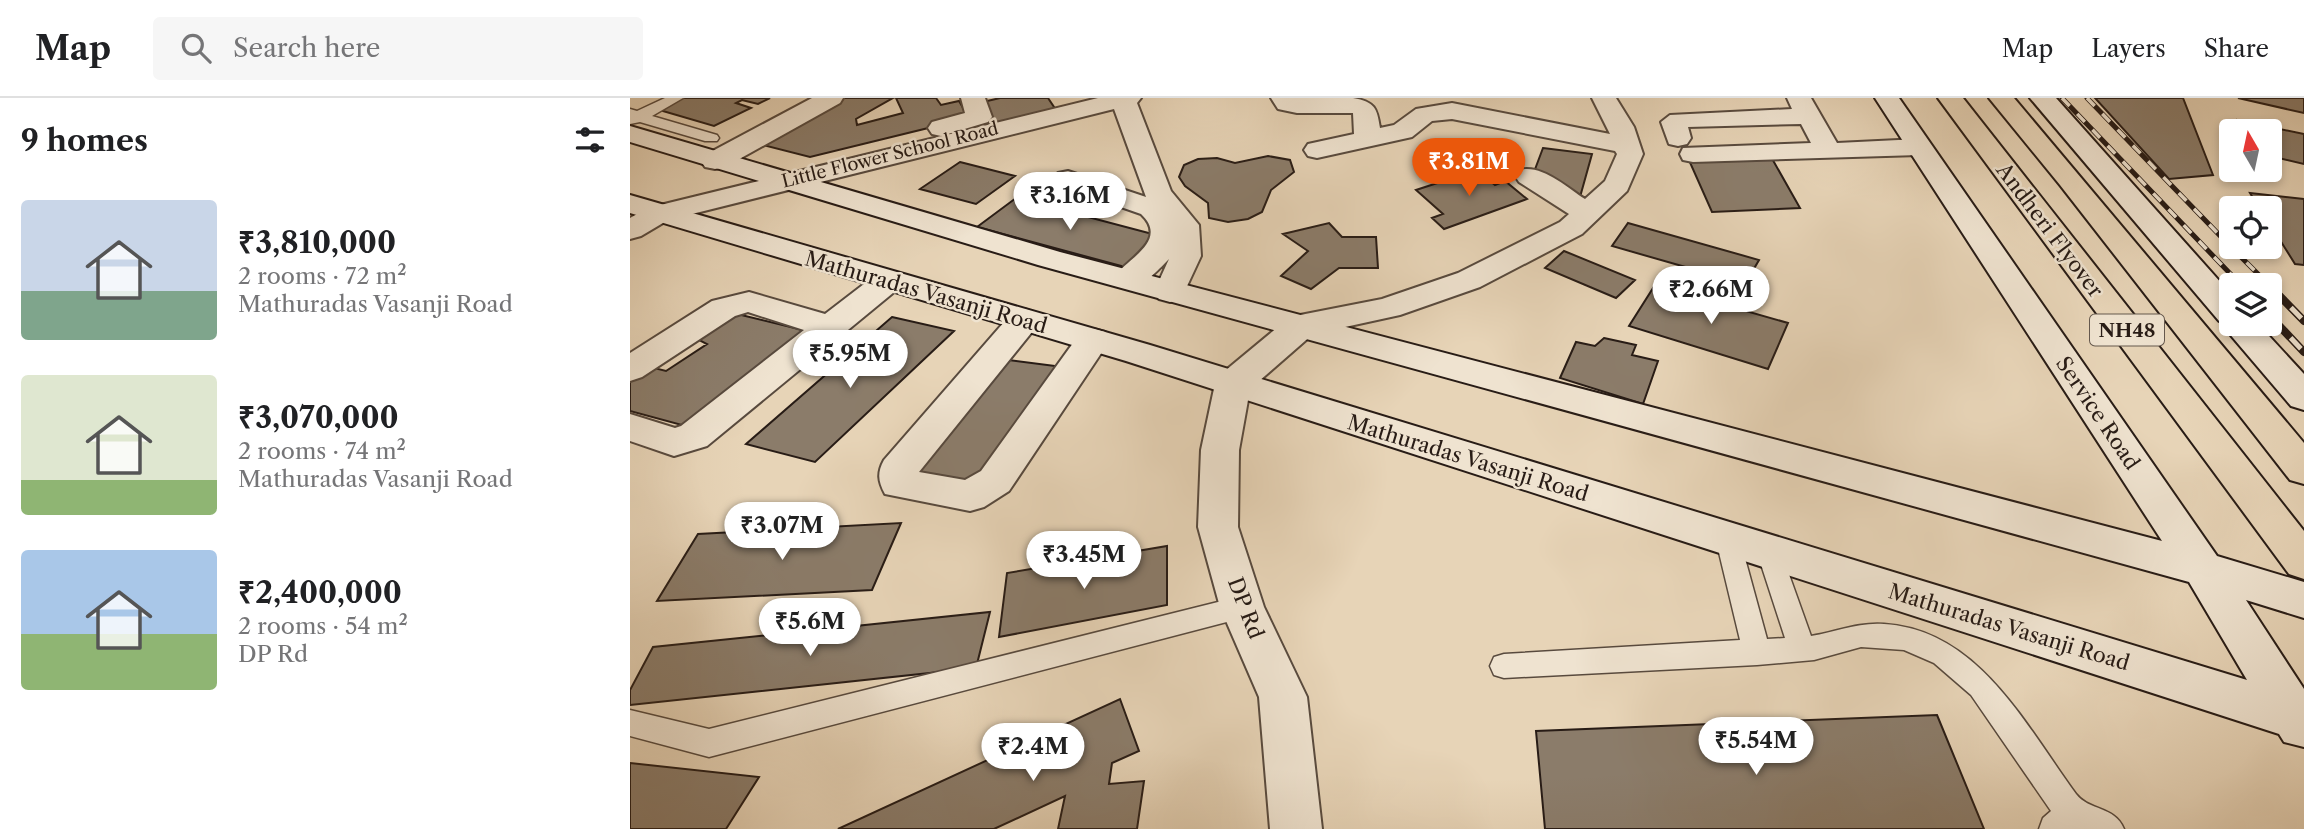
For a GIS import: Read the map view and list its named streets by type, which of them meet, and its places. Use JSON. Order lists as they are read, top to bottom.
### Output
{
  "streets": {
    "highway": ["Andheri Flyover", "NH48"],
    "street": [
      "Little Flower School Road",
      "Mathuradas Vasanji Road",
      "Service Road",
      "DP Rd"
    ]
  },
  "crossings": [
    ["Little Flower School Road", "Mathuradas Vasanji Road"],
    ["Mathuradas Vasanji Road", "Service Road"],
    ["Mathuradas Vasanji Road", "DP Rd"]
  ],
  "north": "top",
  "page": {
    "header": "Map",
    "search": "Search here",
    "nav": ["Map", "Layers", "Share"],
    "heading": "9 homes",
    "price": [
      "₹3.81M",
      "₹3.16M",
      "₹2.66M",
      "₹5.95M",
      "₹3.07M",
      "₹3.45M",
      "₹5.6M",
      "₹5.54M",
      "₹2.4M"
    ],
    "list": [
      {
        "name": "₹3,810,000",
        "note": "2 rooms · 72 m² · Mathuradas Vasanji Road"
      },
      {
        "name": "₹3,070,000",
        "note": "2 rooms · 74 m² · Mathuradas Vasanji Road"
      },
      {
        "name": "₹2,400,000",
        "note": "2 rooms · 54 m² · DP Rd"
      }
    ]
  }
}
